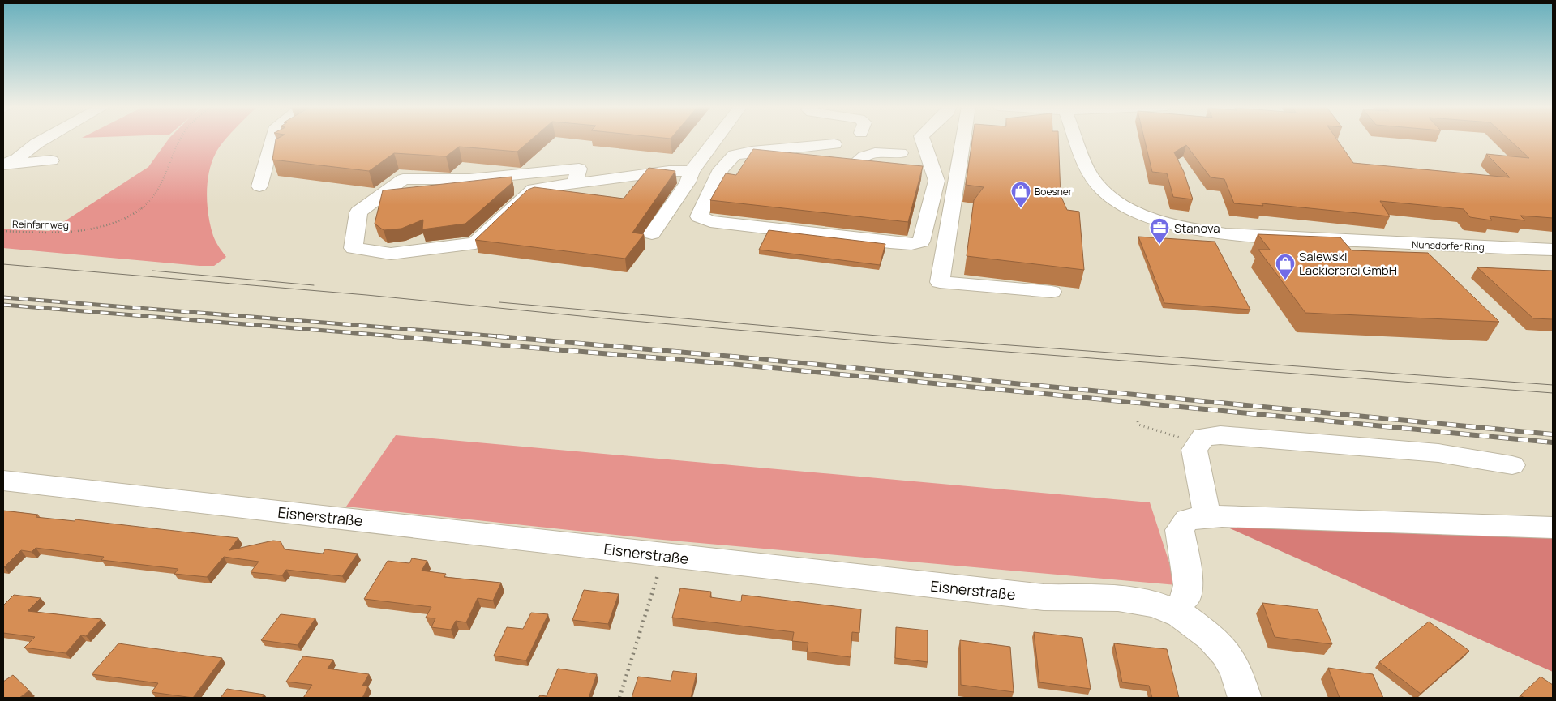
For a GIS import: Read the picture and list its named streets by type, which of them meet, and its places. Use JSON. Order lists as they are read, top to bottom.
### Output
{
  "streets": {
    "street": ["Nunsdorfer Ring", "Eisnerstraße"],
    "path": ["Reinfarnweg"]
  },
  "places": {
    "shop": ["Boesner", "Salewski Lackiererei GmbH"],
    "office": ["Stanova"]
  }
}
